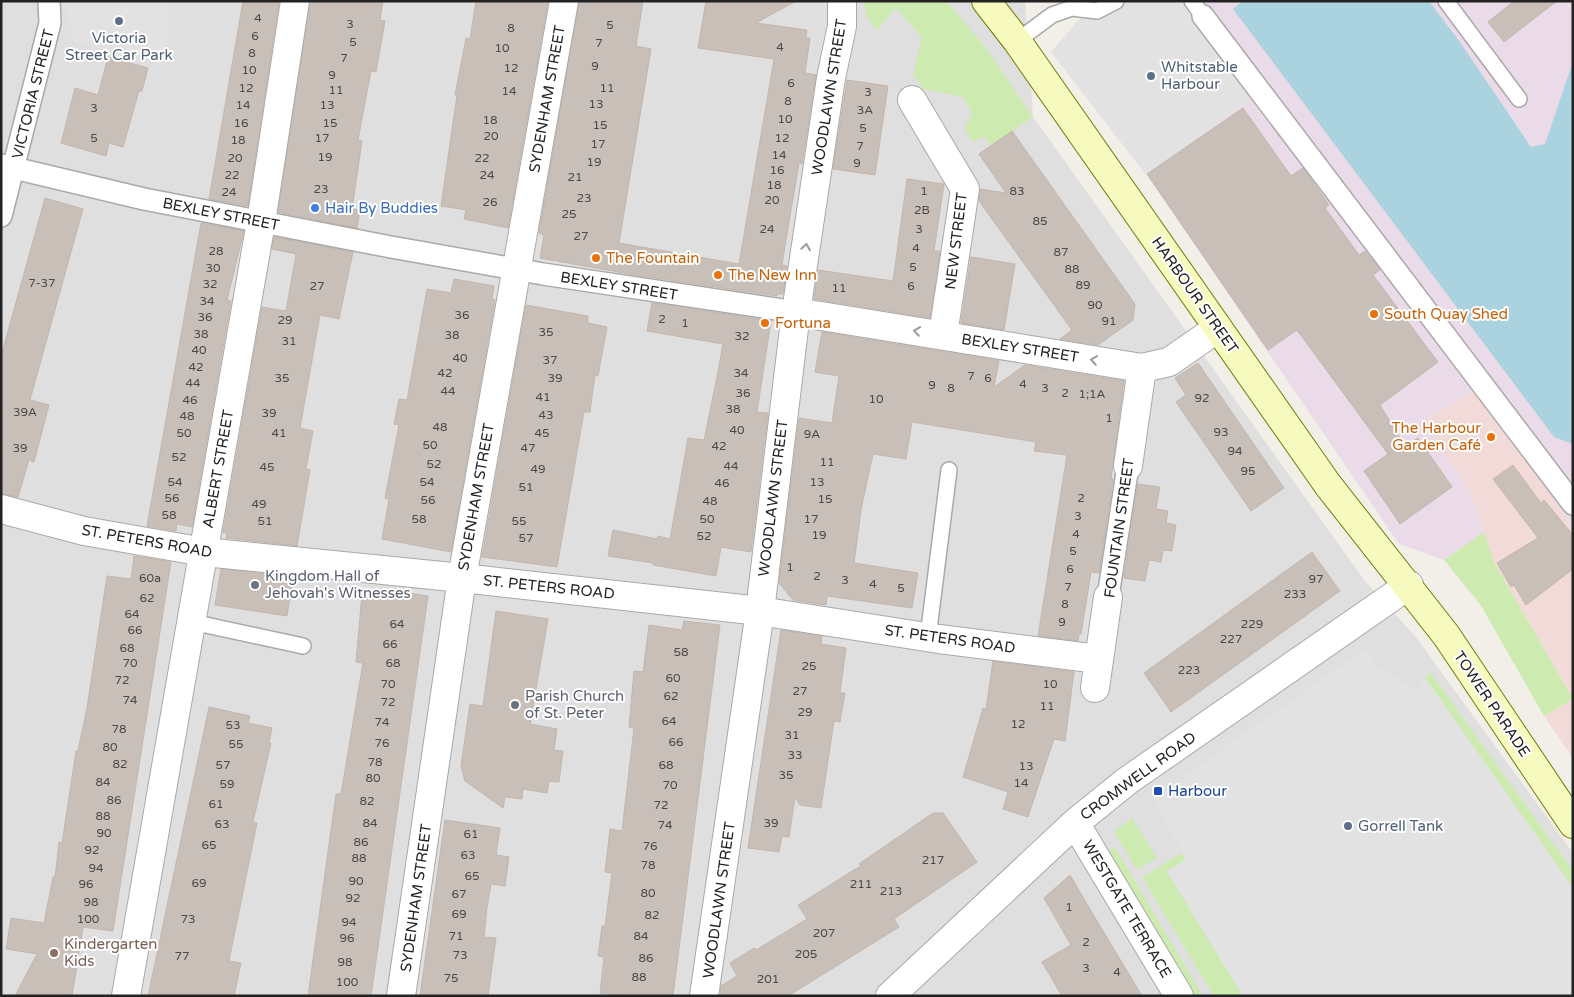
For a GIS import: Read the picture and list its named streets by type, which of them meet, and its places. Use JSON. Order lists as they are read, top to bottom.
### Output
{
  "streets": {
    "main road": ["HARBOUR STREET", "TOWER PARADE"],
    "street": [
      "VICTORIA STREET",
      "WOODLAWN STREET",
      "SYDENHAM STREET",
      "BEXLEY STREET",
      "NEW STREET",
      "ALBERT STREET",
      "FOUNTAIN STREET",
      "ST. PETERS ROAD",
      "CROMWELL ROAD",
      "WESTGATE TERRACE"
    ]
  },
  "crossings": [
    ["VICTORIA STREET", "BEXLEY STREET"],
    ["WOODLAWN STREET", "BEXLEY STREET"],
    ["WOODLAWN STREET", "ST. PETERS ROAD"],
    ["SYDENHAM STREET", "BEXLEY STREET"],
    ["SYDENHAM STREET", "ST. PETERS ROAD"],
    ["BEXLEY STREET", "NEW STREET"],
    ["BEXLEY STREET", "HARBOUR STREET"],
    ["BEXLEY STREET", "ALBERT STREET"],
    ["BEXLEY STREET", "FOUNTAIN STREET"],
    ["HARBOUR STREET", "TOWER PARADE"],
    ["HARBOUR STREET", "CROMWELL ROAD"],
    ["ALBERT STREET", "ST. PETERS ROAD"],
    ["FOUNTAIN STREET", "ST. PETERS ROAD"],
    ["TOWER PARADE", "CROMWELL ROAD"],
    ["CROMWELL ROAD", "WESTGATE TERRACE"]
  ],
  "places": {
    "other": [
      "Victoria Street Car Park",
      "Whitstable Harbour",
      "Hair By Buddies",
      "The Fountain",
      "The New Inn",
      "South Quay Shed",
      "Fortuna",
      "The Harbour Garden Café",
      "Kingdom Hall of Jehovah's Witnesses",
      "Parish Church of St. Peter",
      "Gorrell Tank",
      "Kindergarten Kids"
    ],
    "transit": ["Harbour"]
  },
  "house_numbers": [
    "4",
    "3",
    "5",
    "8",
    "6",
    "5",
    "7",
    "4",
    "10",
    "8",
    "7",
    "9",
    "12",
    "10",
    "9",
    "6",
    "12",
    "11",
    "11",
    "14",
    "3",
    "8",
    "13",
    "14",
    "13",
    "3",
    "3A",
    "10",
    "18",
    "16",
    "15",
    "15",
    "5",
    "20",
    "5",
    "17",
    "12",
    "18",
    "17",
    "7",
    "14",
    "19",
    "20",
    "22",
    "19",
    "9",
    "16",
    "22",
    "24",
    "21",
    "18",
    "23",
    "1",
    "83",
    "24",
    "23",
    "20",
    "26",
    "2B",
    "25",
    "85",
    "24",
    "3",
    "27",
    "4",
    "28",
    "87",
    "5",
    "30",
    "88",
    "7-37",
    "32",
    "89",
    "27",
    "6",
    "11",
    "34",
    "90",
    "36",
    "36",
    "2",
    "29",
    "91",
    "1",
    "35",
    "38",
    "38",
    "32",
    "31",
    "40",
    "40",
    "37",
    "42",
    "42",
    "34",
    "7",
    "35",
    "39",
    "6",
    "44",
    "4",
    "9",
    "8",
    "3",
    "44",
    "36",
    "2",
    "1;1A",
    "41",
    "92",
    "10",
    "46",
    "38",
    "39A",
    "39",
    "43",
    "48",
    "1",
    "48",
    "40",
    "93",
    "50",
    "41",
    "45",
    "9A",
    "50",
    "42",
    "39",
    "47",
    "94",
    "52",
    "11",
    "52",
    "44",
    "45",
    "49",
    "95",
    "54",
    "54",
    "13",
    "46",
    "51",
    "56",
    "2",
    "15",
    "56",
    "48",
    "49",
    "58",
    "3",
    "58",
    "50",
    "17",
    "51",
    "55",
    "4",
    "19",
    "52",
    "57",
    "5",
    "1",
    "6",
    "2",
    "60a",
    "97",
    "3",
    "4",
    "7",
    "5",
    "233",
    "62",
    "8",
    "64",
    "9",
    "64",
    "229",
    "66",
    "227",
    "66",
    "68",
    "58",
    "70",
    "68",
    "25",
    "223",
    "60",
    "72",
    "70",
    "10",
    "27",
    "62",
    "74",
    "72",
    "11",
    "29",
    "64",
    "74",
    "12",
    "53",
    "78",
    "31",
    "66",
    "76",
    "55",
    "80",
    "33",
    "78",
    "82",
    "57",
    "68",
    "13",
    "35",
    "80",
    "84",
    "14",
    "59",
    "70",
    "86",
    "82",
    "61",
    "72",
    "88",
    "84",
    "39",
    "63",
    "74",
    "90",
    "61",
    "86",
    "65",
    "76",
    "92",
    "63",
    "88",
    "217",
    "78",
    "94",
    "65",
    "90",
    "69",
    "96",
    "211",
    "213",
    "80",
    "67",
    "92",
    "98",
    "1",
    "69",
    "82",
    "100",
    "73",
    "94",
    "207",
    "71",
    "84",
    "96",
    "2",
    "205",
    "73",
    "77",
    "86",
    "98",
    "3",
    "4",
    "88",
    "75",
    "201",
    "100"
  ]
}
